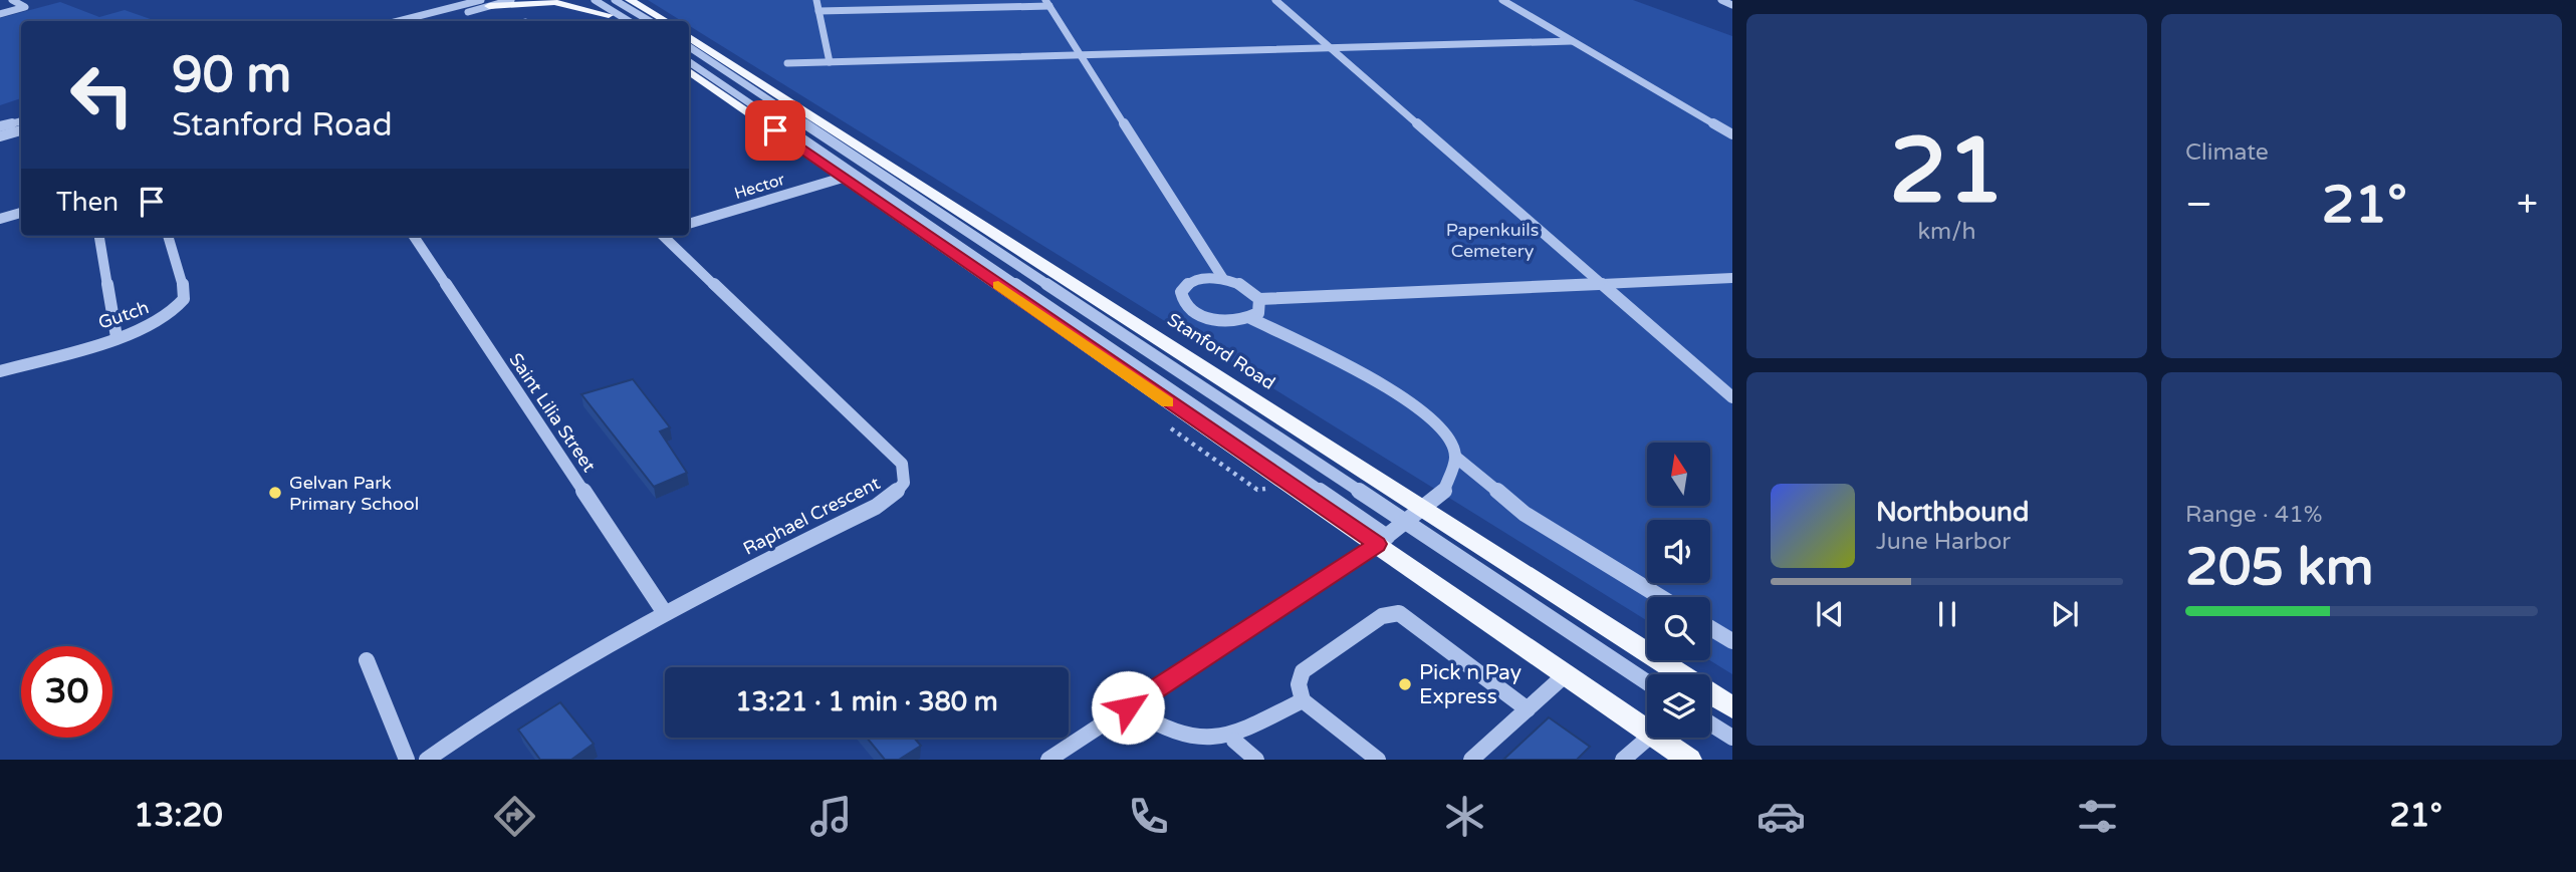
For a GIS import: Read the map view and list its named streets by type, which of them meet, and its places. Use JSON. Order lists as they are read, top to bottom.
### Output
{
  "streets": {
    "main road": ["Stanford Road"],
    "street": [
      "Hector",
      "Gutch",
      "Saint Lilia Street",
      "Raphael Crescent"
    ]
  },
  "crossings": [
    ["Saint Lilia Street", "Raphael Crescent"]
  ],
  "parks": ["Papenkuils Cemetery"],
  "places": ["Gelvan Park Primary School", "Pick n Pay Express"],
  "north": "top",
  "page": {
    "tile": [
      ["21", "km/h"],
      "Climate",
      ["Range · 41%", "205 km"]
    ],
    "turn": ["90 m", "Stanford Road"],
    "then": "Then",
    "heat": ["−", "21°", "+"],
    "song": ["Northbound", "June Harbor"],
    "limit": "30",
    "trip": "13:21 · 1 min · 380 m",
    "tabs": ["13:20", "21°"]
  }
}
